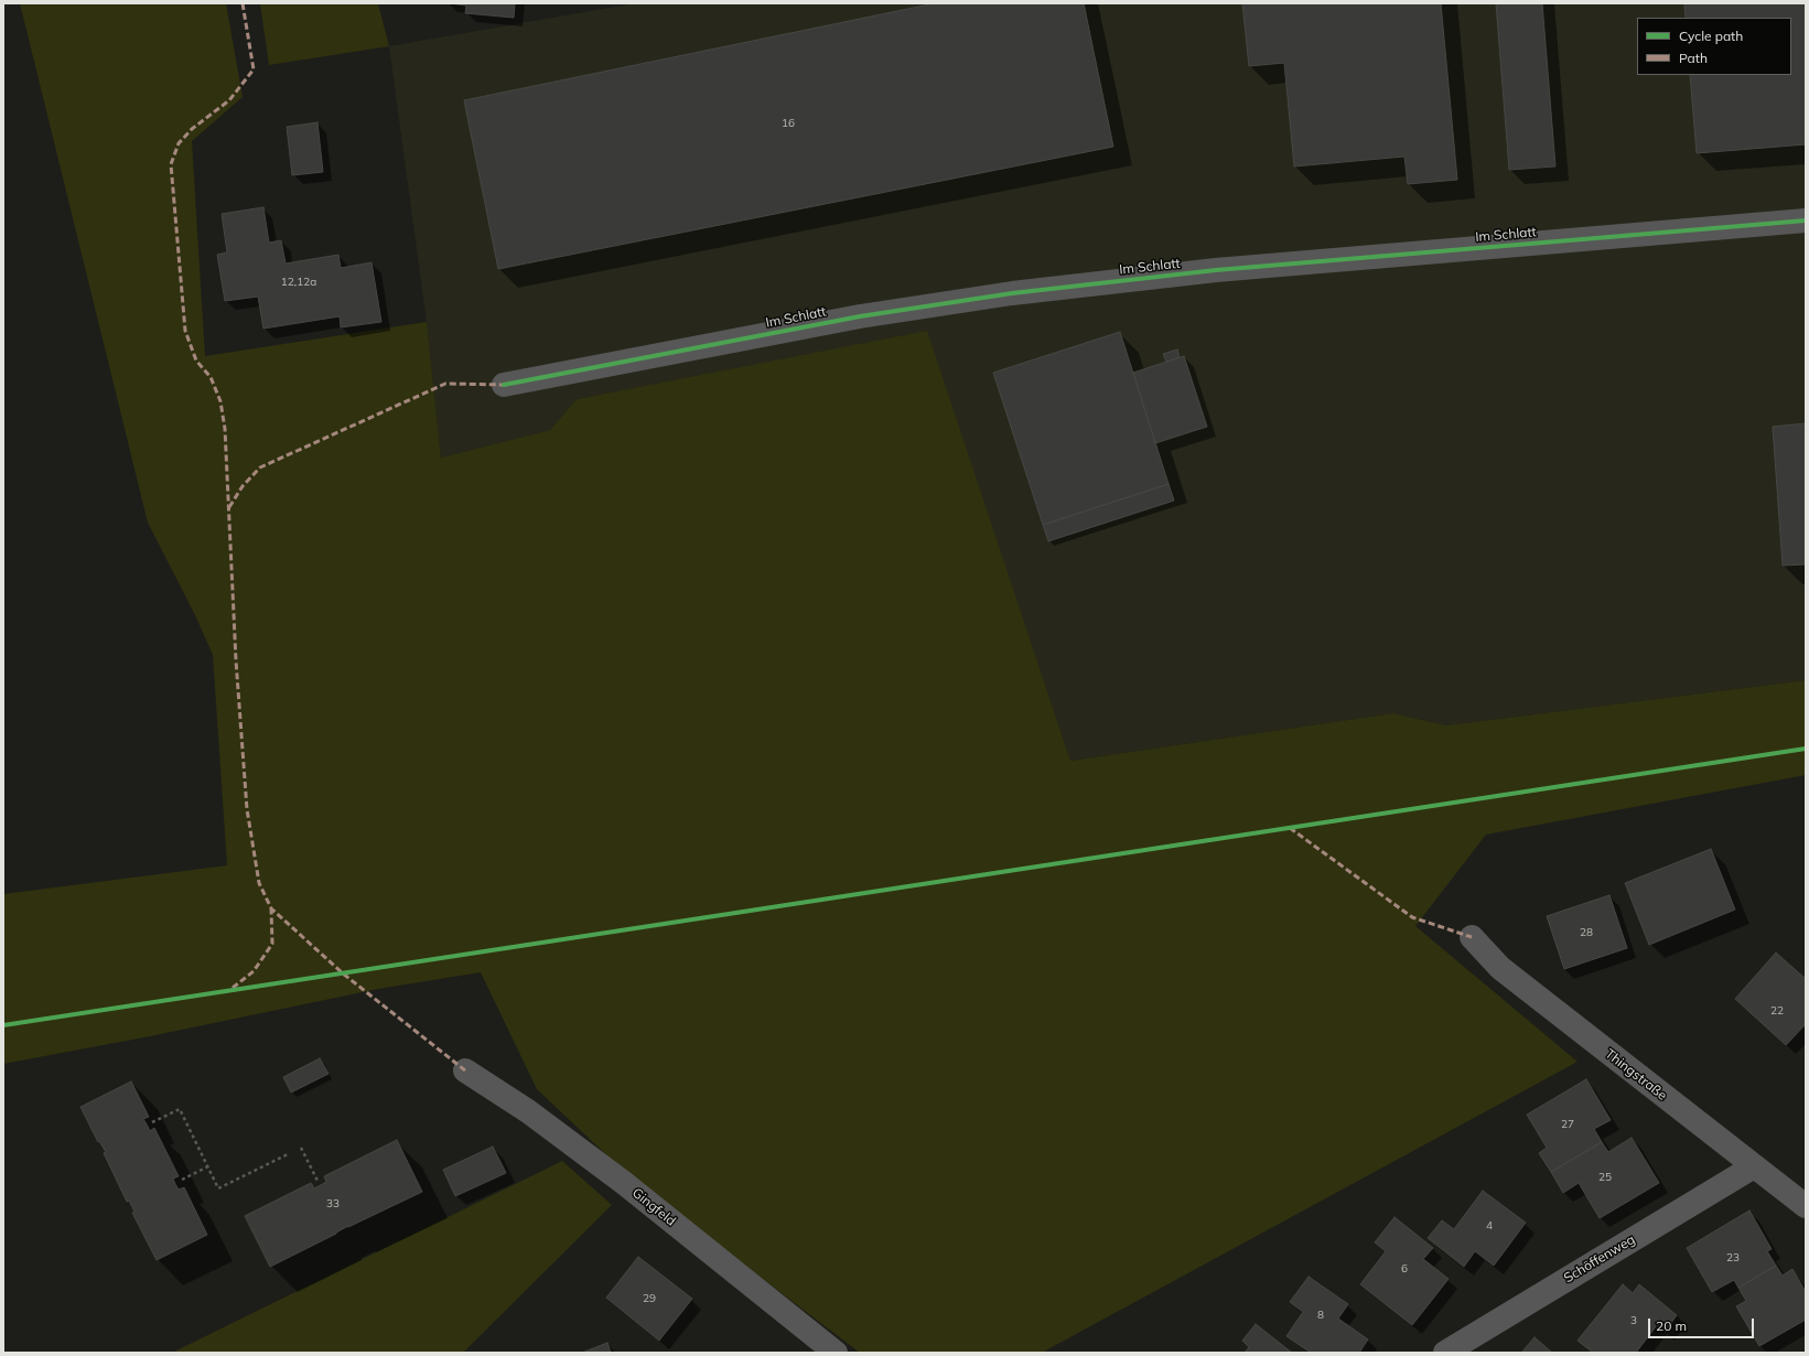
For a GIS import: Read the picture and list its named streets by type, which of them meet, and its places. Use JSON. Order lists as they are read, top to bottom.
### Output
{
  "streets": {
    "street": [
      "Im Schlatt",
      "Thingstraße",
      "Gingfeld",
      "Schöffenweg"
    ]
  },
  "crossings": [
    ["Thingstraße", "Schöffenweg"]
  ],
  "house_numbers": [
    "16",
    "12,12a",
    "28",
    "22",
    "27",
    "25",
    "33",
    "4",
    "23",
    "6",
    "29",
    "8",
    "3"
  ],
  "legend": ["Cycle path", "Path"],
  "scale_bar": "20 m"
}
